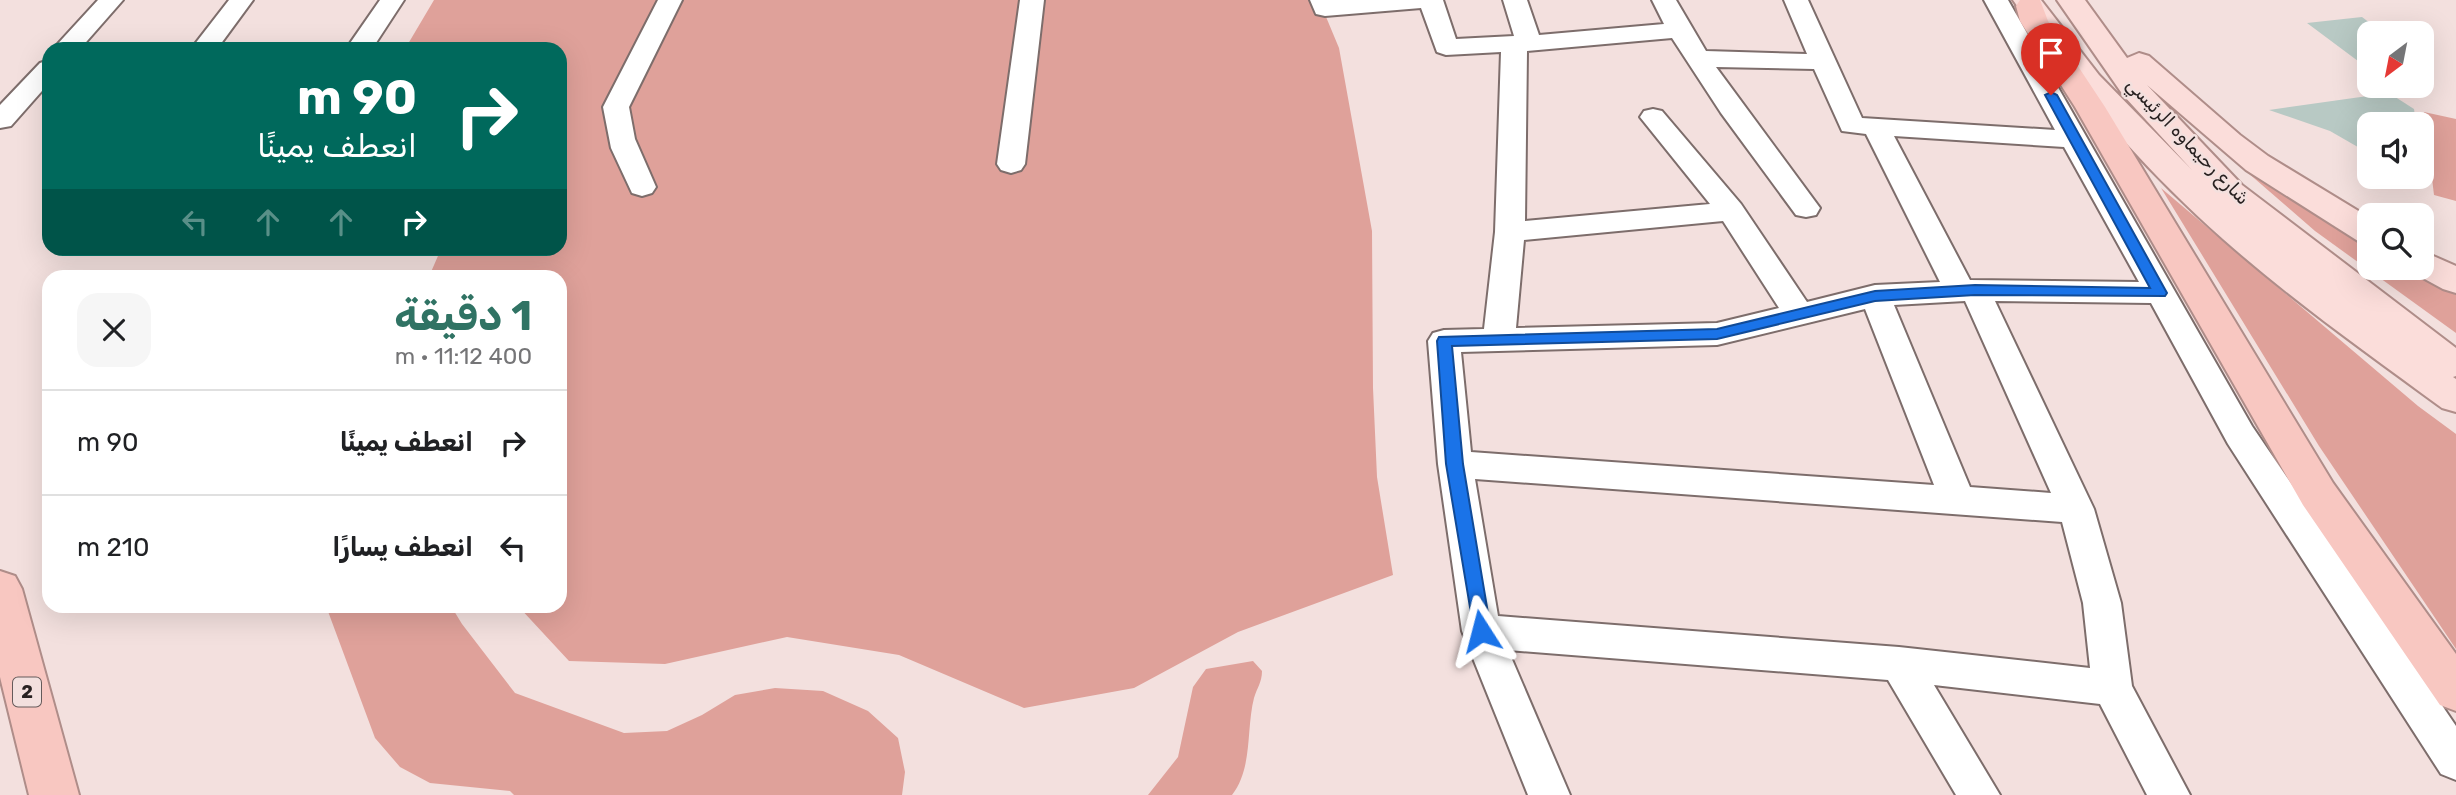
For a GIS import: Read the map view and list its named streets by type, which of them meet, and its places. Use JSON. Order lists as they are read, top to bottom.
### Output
{
  "streets": {
    "highway": ["2"],
    "main road": ["شارع رحيماوه الرئيسي"]
  },
  "north": "bottom left",
  "page": {
    "turn": ["90 m", "انعطف يمينًا"],
    "heading": ["1 دقيقة", "400 m · 11:12"],
    "list": [
      {
        "name": "انعطف يمينًا",
        "value": "90 m"
      },
      {
        "name": "انعطف يسارًا",
        "value": "210 m"
      }
    ]
  }
}
